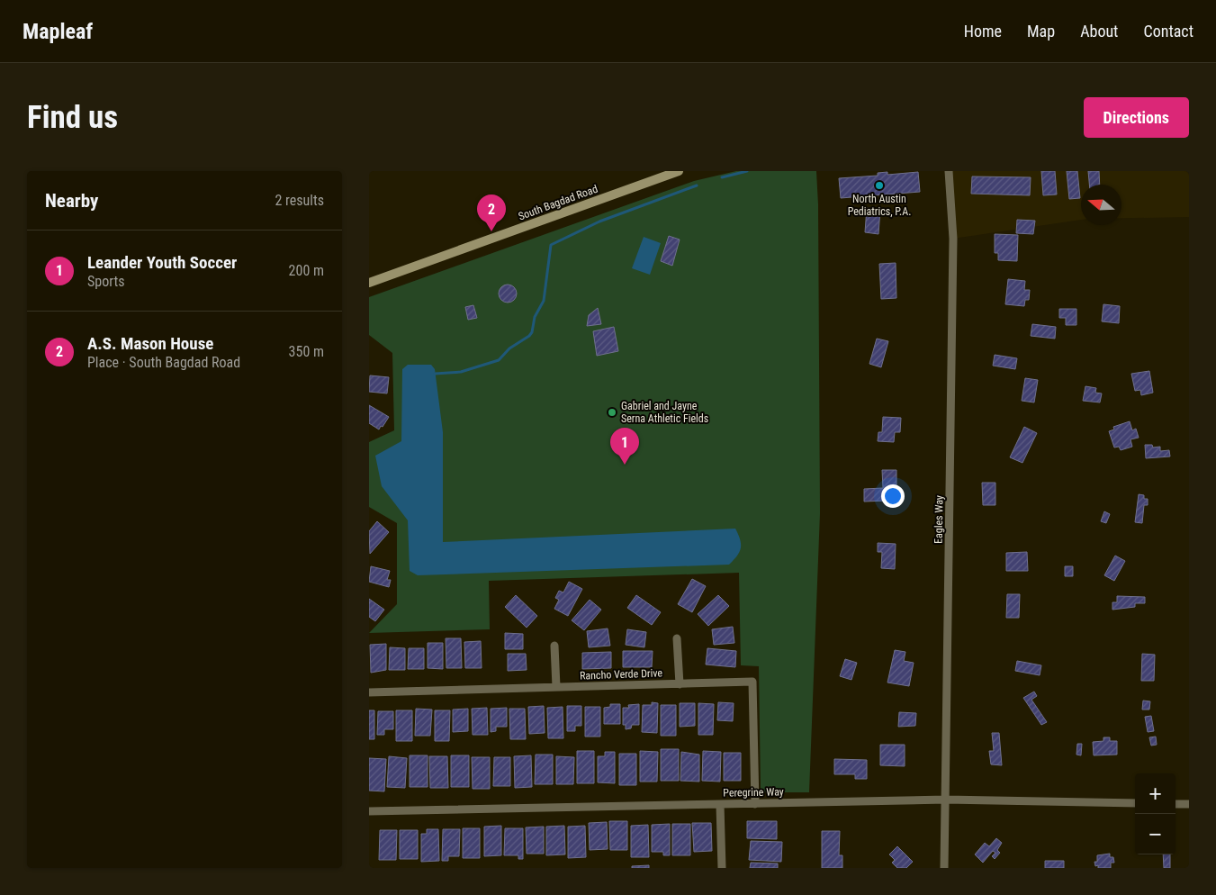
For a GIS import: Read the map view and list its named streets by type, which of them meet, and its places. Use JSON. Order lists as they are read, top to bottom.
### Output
{
  "streets": {
    "main road": ["South Bagdad Road"],
    "street": ["Eagles Way", "Rancho Verde Drive", "Peregrine Way"]
  },
  "crossings": [
    ["Eagles Way", "Peregrine Way"],
    ["Rancho Verde Drive", "Peregrine Way"]
  ],
  "places": ["North Austin Pediatrics, P.A.", "Gabriel and Jayne Serna Athletic Fields"],
  "north": "left",
  "page": {
    "header": "Mapleaf",
    "nav": [
      "Home",
      "Map",
      "About",
      "Contact"
    ],
    "buttons": "Directions",
    "title": "Find us",
    "heading": ["Nearby", "2 results"],
    "pins": ["2", "1"],
    "list": [
      {
        "mark": "1",
        "name": "Leander Youth Soccer",
        "note": "Sports",
        "value": "200 m"
      },
      {
        "mark": "2",
        "name": "A.S. Mason House",
        "note": "Place · South Bagdad Road",
        "value": "350 m"
      }
    ],
    "map_buttons": ["+", "−"]
  }
}
